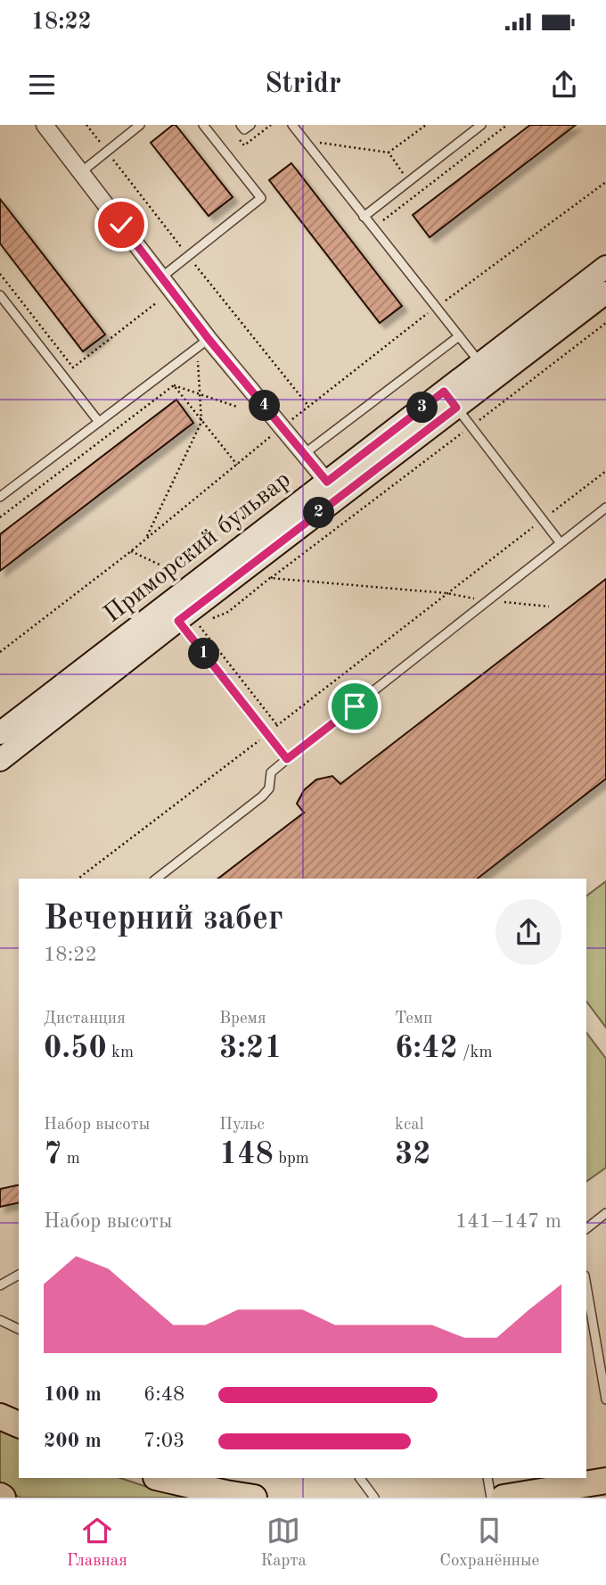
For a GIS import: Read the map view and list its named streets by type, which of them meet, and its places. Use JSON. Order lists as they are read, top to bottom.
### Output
{
  "streets": {
    "main road": ["Приморский бульвар"]
  },
  "page": {
    "status": "18:22",
    "header": "Stridr",
    "pins": [
      "4",
      "3",
      "2",
      "1"
    ],
    "heading": ["Вечерний забег", "18:22"],
    "stats": [
      ["Дистанция", "0.50 km"],
      ["Время", "3:21"],
      ["Темп", "6:42 /km"],
      ["Набор высоты", "7 m"],
      ["Пульс", "148 bpm"],
      ["kcal", "32"]
    ],
    "chart": ["Набор высоты", "141–147 m"],
    "list": [
      {
        "name": "100 m",
        "note": "6:48"
      },
      {
        "name": "200 m",
        "note": "7:03"
      }
    ],
    "tabs": ["Главная", "Карта", "Сохранённые"]
  }
}
